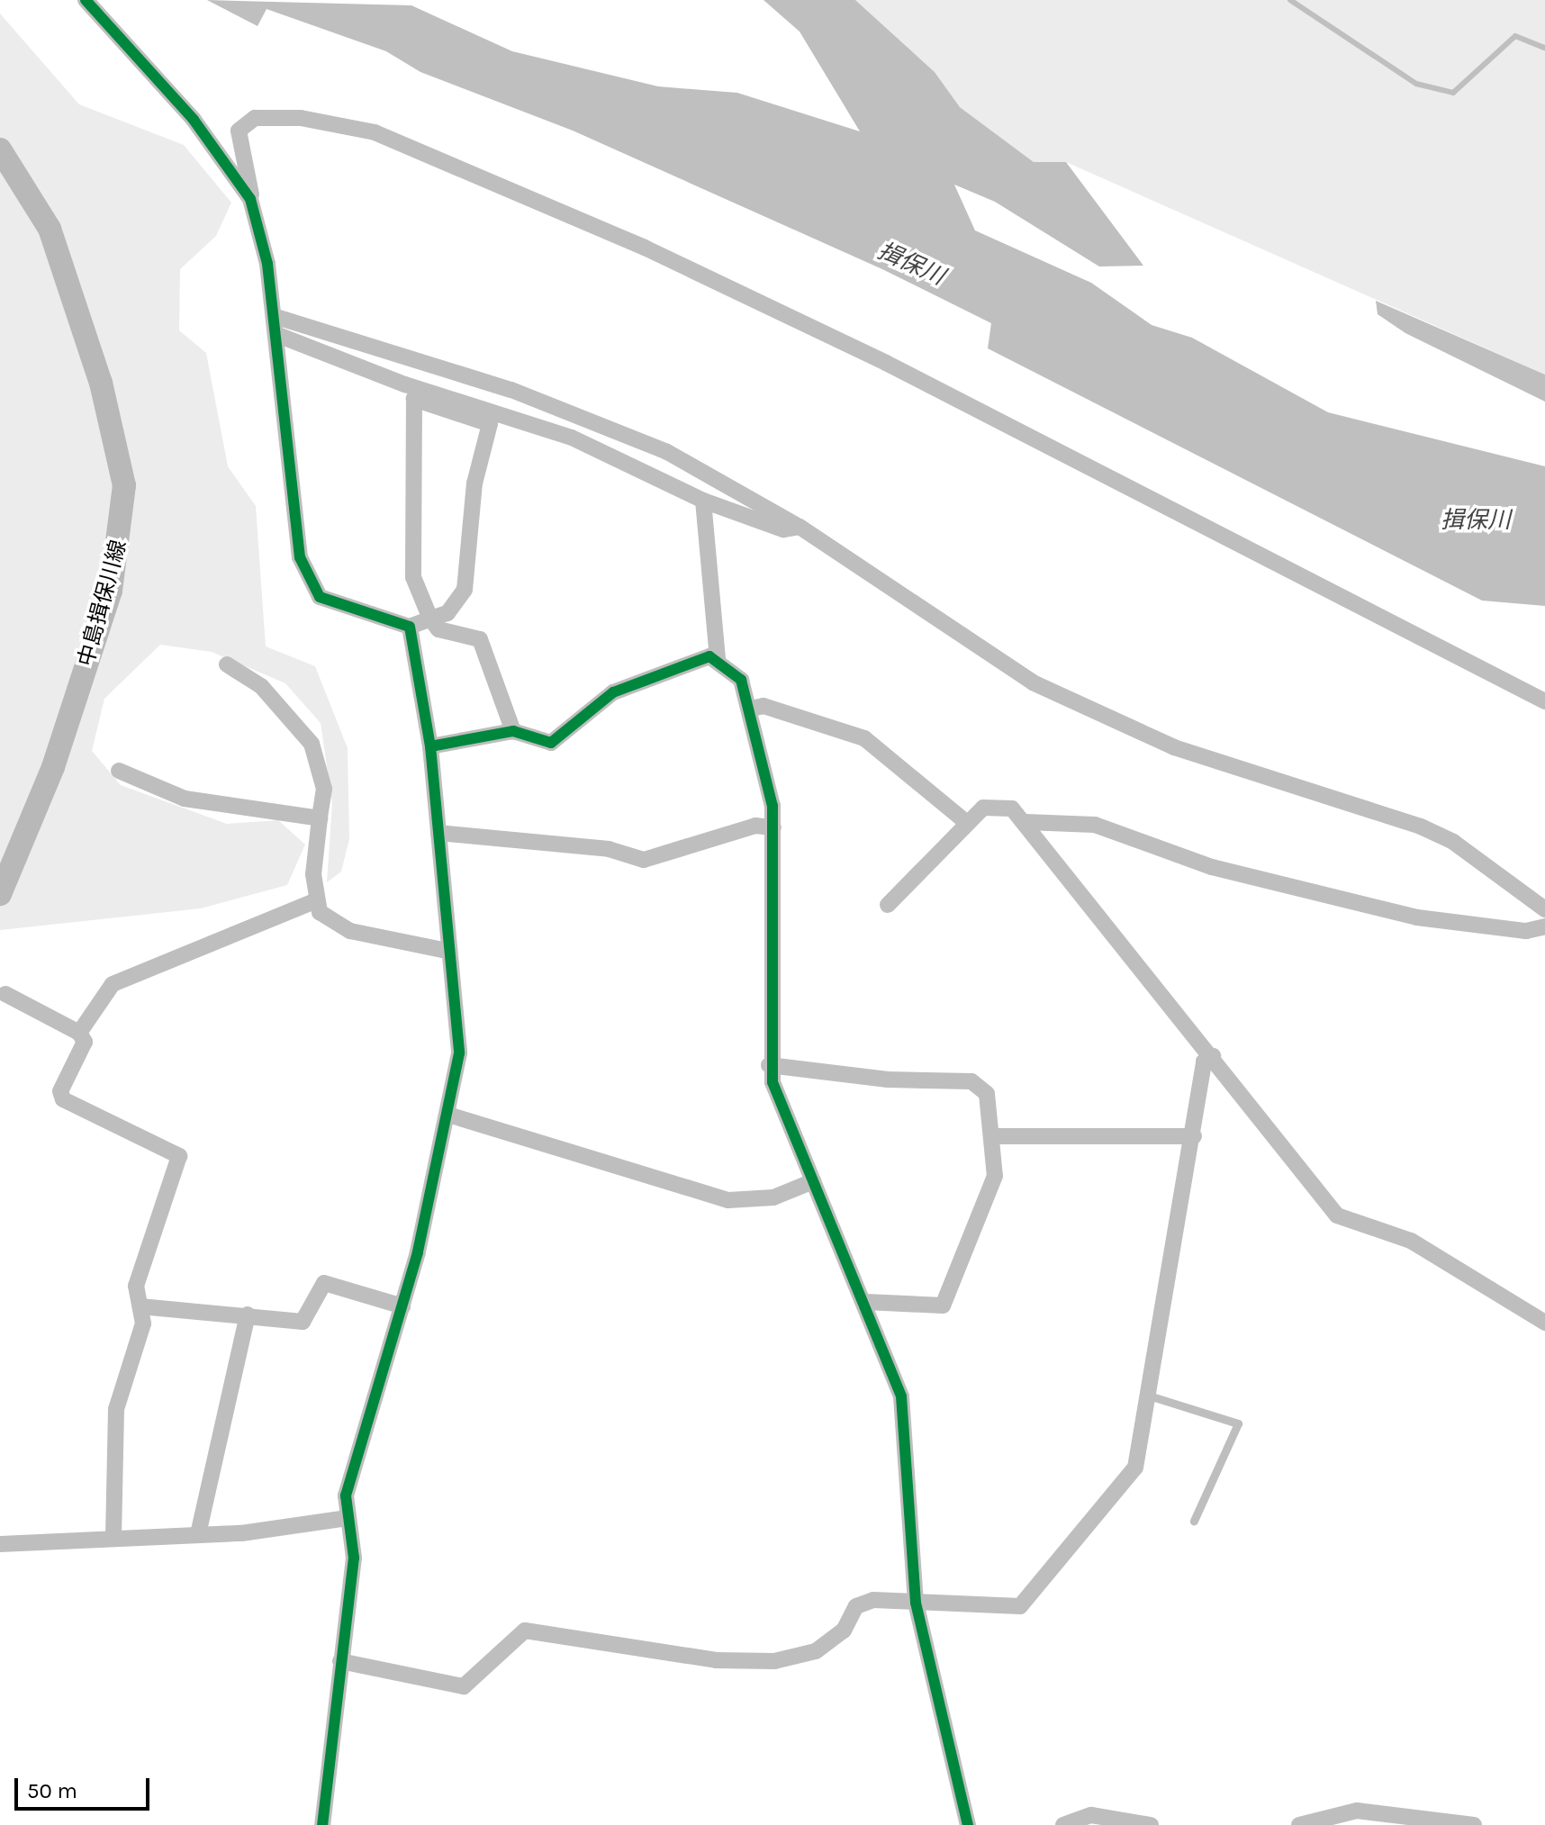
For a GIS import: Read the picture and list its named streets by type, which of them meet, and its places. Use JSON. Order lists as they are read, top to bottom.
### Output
{
  "streets": {
    "main road": ["中島揖保川線"]
  },
  "water": ["揖保川"],
  "scale_bar": "50 m"
}
